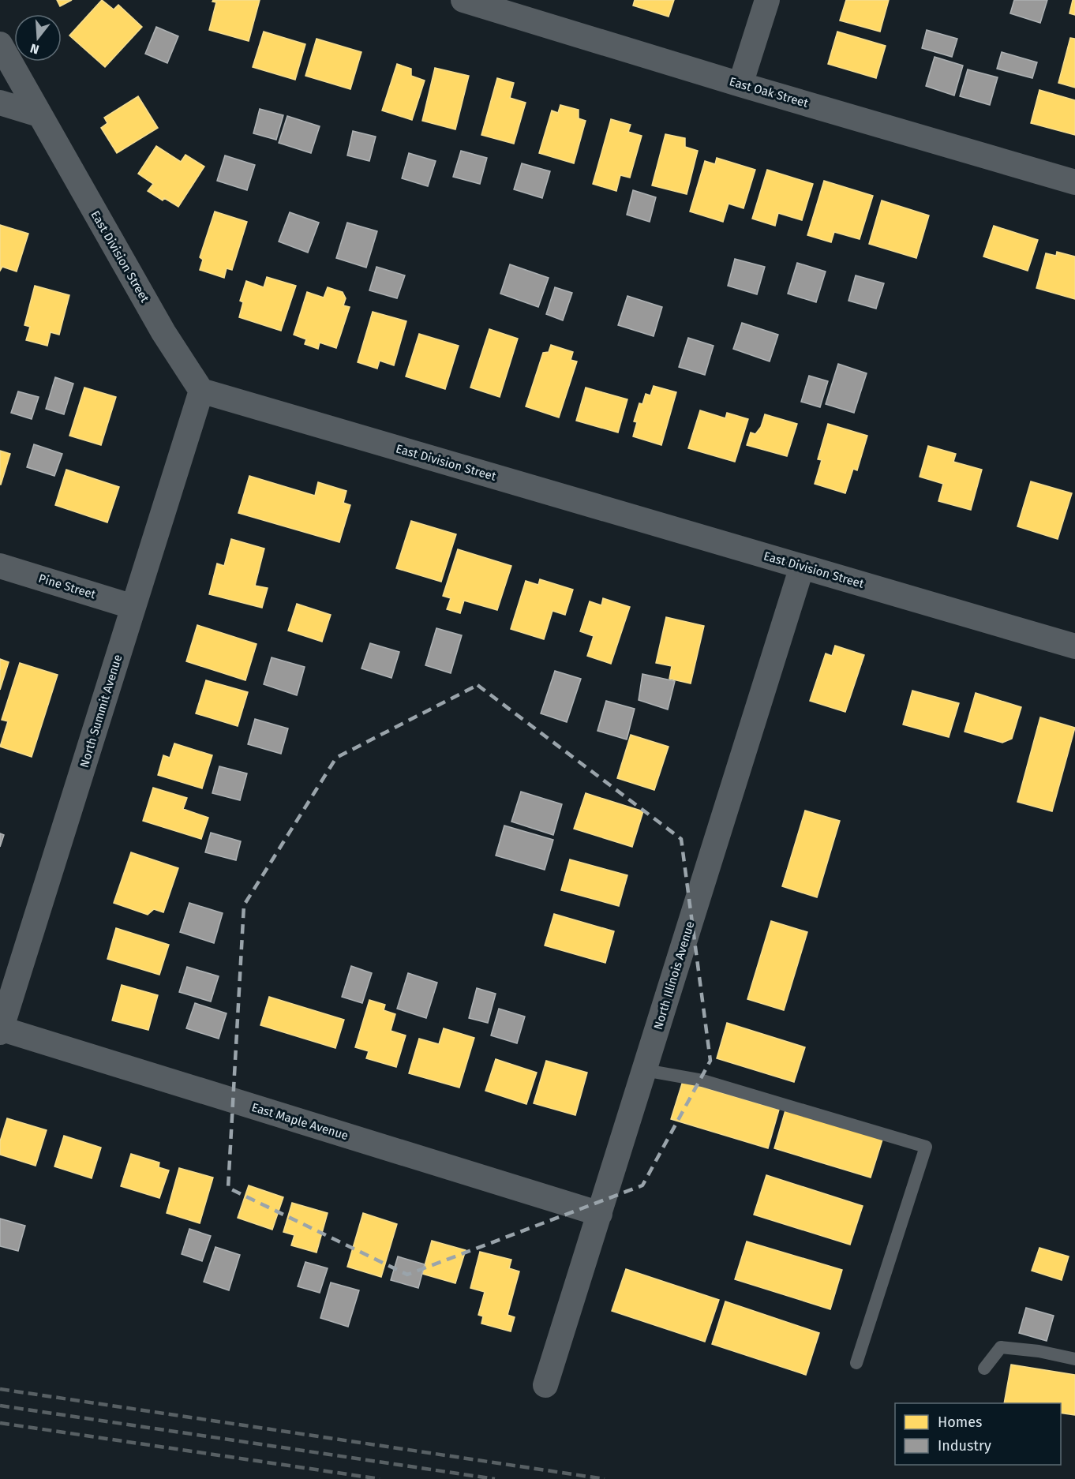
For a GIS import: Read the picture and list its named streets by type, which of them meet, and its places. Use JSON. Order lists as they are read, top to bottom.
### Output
{
  "streets": {
    "street": [
      "East Oak Street",
      "East Division Street",
      "Pine Street",
      "North Summit Avenue",
      "North Illinois Avenue",
      "East Maple Avenue"
    ]
  },
  "crossings": [
    ["East Division Street", "North Summit Avenue"],
    ["East Division Street", "North Illinois Avenue"],
    ["Pine Street", "North Summit Avenue"],
    ["North Summit Avenue", "East Maple Avenue"],
    ["North Illinois Avenue", "East Maple Avenue"]
  ],
  "legend": ["Homes", "Industry"],
  "north": "bottom"
}
